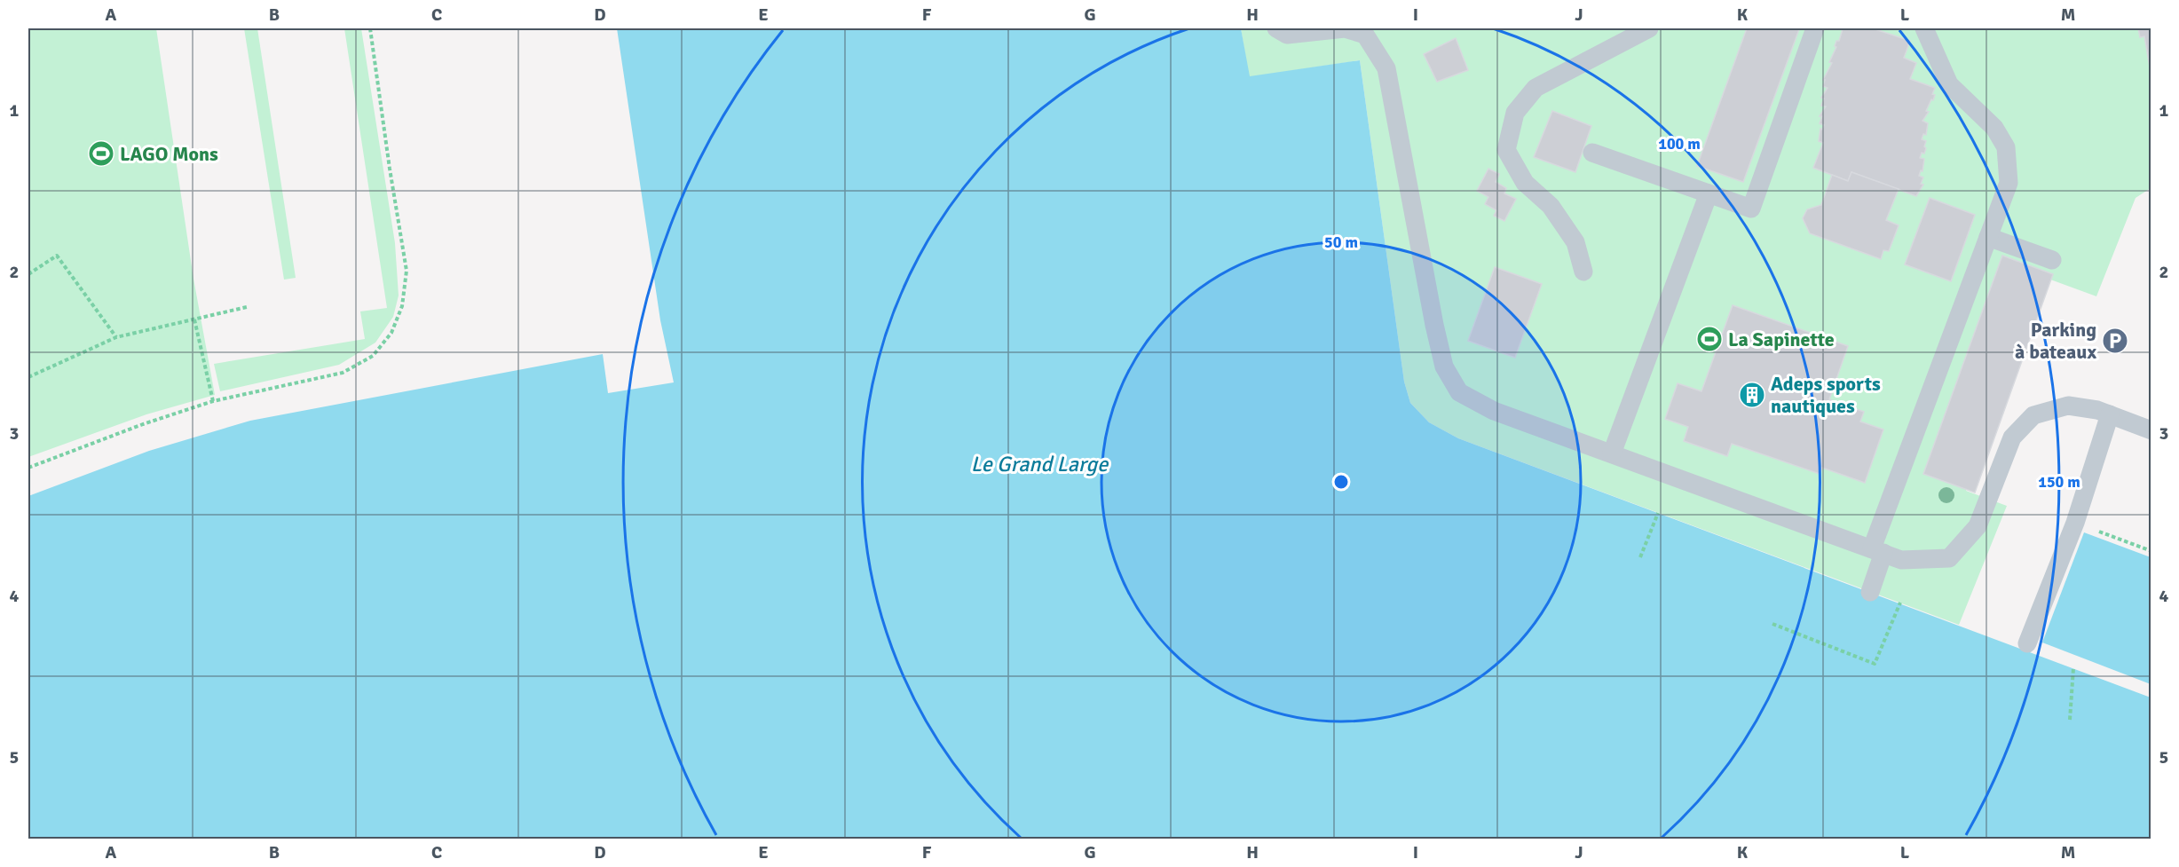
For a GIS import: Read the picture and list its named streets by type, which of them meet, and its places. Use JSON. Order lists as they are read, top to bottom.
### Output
{
  "water": ["Le Grand Large"],
  "places": {
    "sports": ["LAGO Mons", "La Sapinette"],
    "parking": ["Parking à bateaux"],
    "building": ["Adeps sports nautiques"]
  },
  "grid": {
    "columns": [
      "A",
      "B",
      "C",
      "D",
      "E",
      "F",
      "G",
      "H",
      "I",
      "J",
      "K",
      "L",
      "M"
    ],
    "rows": [
      "1",
      "2",
      "3",
      "4",
      "5"
    ]
  },
  "rings": ["100 m", "50 m", "150 m"]
}
